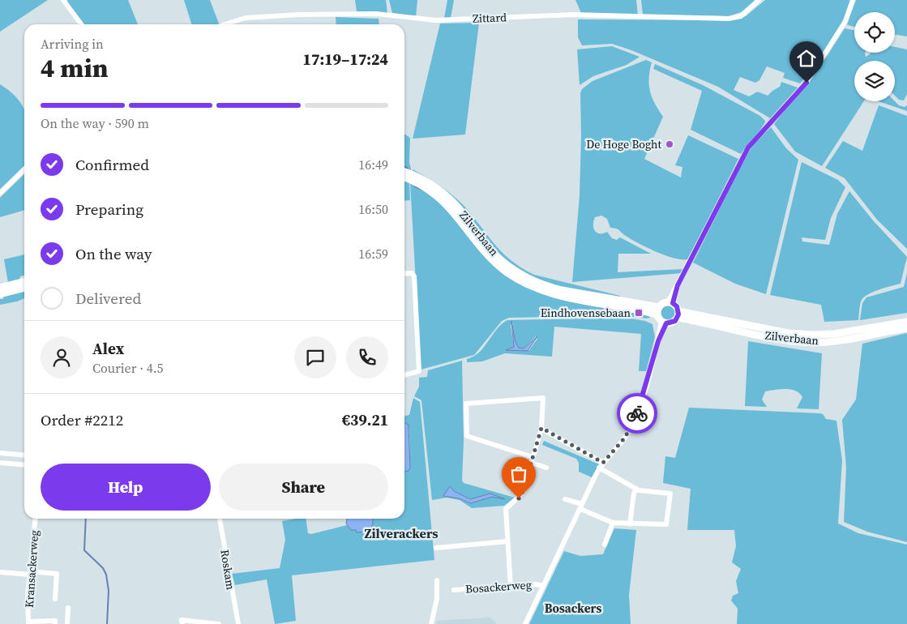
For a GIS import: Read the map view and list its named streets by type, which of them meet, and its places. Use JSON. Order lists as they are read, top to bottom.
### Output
{
  "streets": {
    "main road": ["Zilverbaan"],
    "street": [
      "Zittard",
      "Kransackerweg",
      "Roskam",
      "Bosackerweg"
    ]
  },
  "districts": ["Zilverackers", "Bosackers"],
  "places": {
    "other": ["De Hoge Boght"],
    "transit": ["Eindhovensebaan"]
  },
  "page": {
    "heading": ["4 min", "Arriving in", "17:19–17:24"],
    "panel": [
      "Alex",
      "Courier · 4.5",
      "Order #2212",
      "€39.21"
    ],
    "bar": "On the way · 590 m",
    "list": [
      ["Confirmed", "16:49"],
      ["Preparing", "16:50"],
      ["On the way", "16:59"],
      "Delivered"
    ],
    "buttons": ["Help", "Share"]
  }
}
